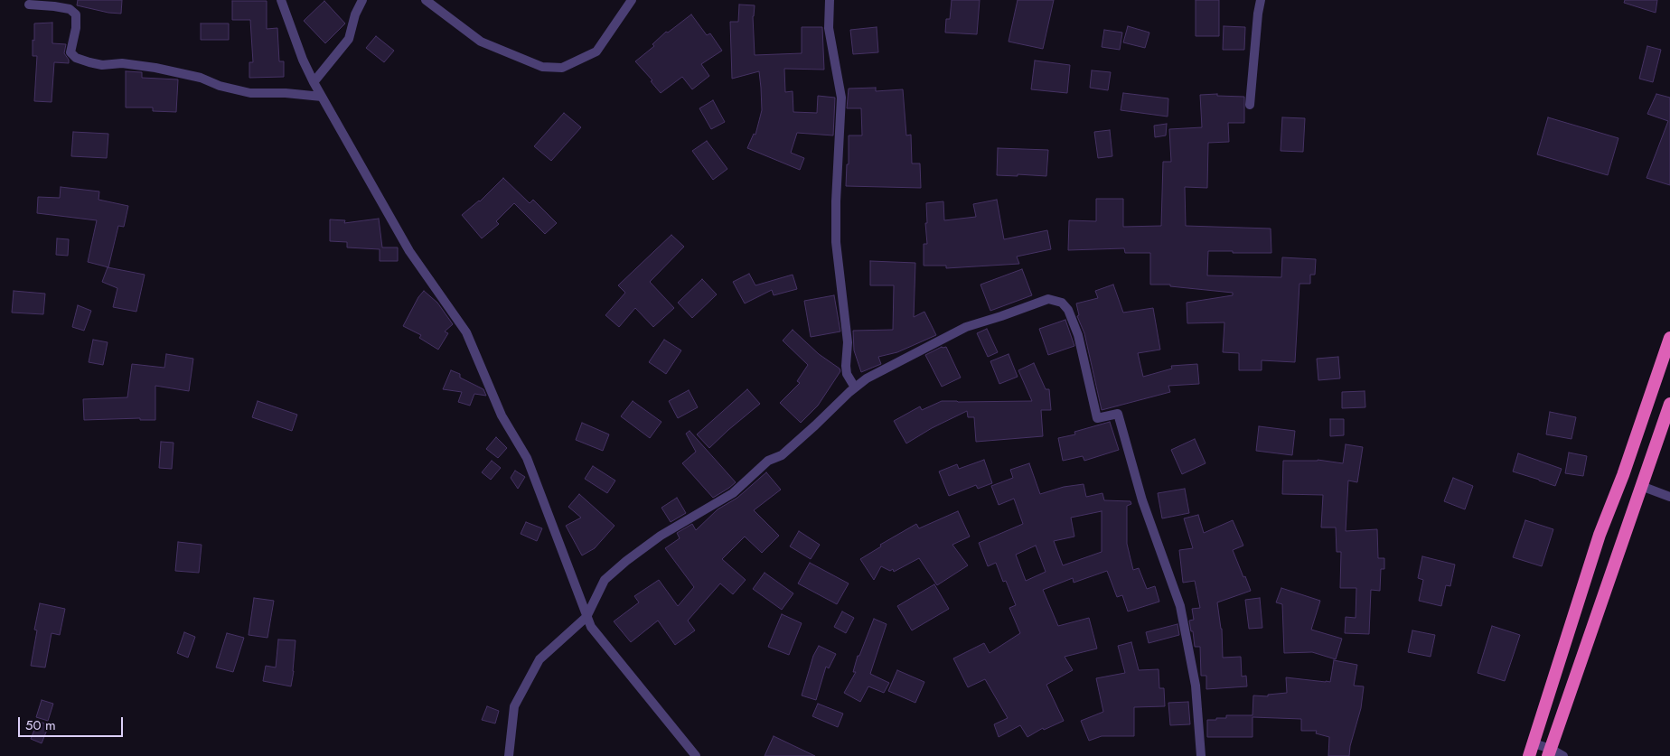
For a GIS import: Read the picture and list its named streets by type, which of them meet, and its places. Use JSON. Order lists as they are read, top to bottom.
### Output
{
  "scale_bar": "50 m"
}
